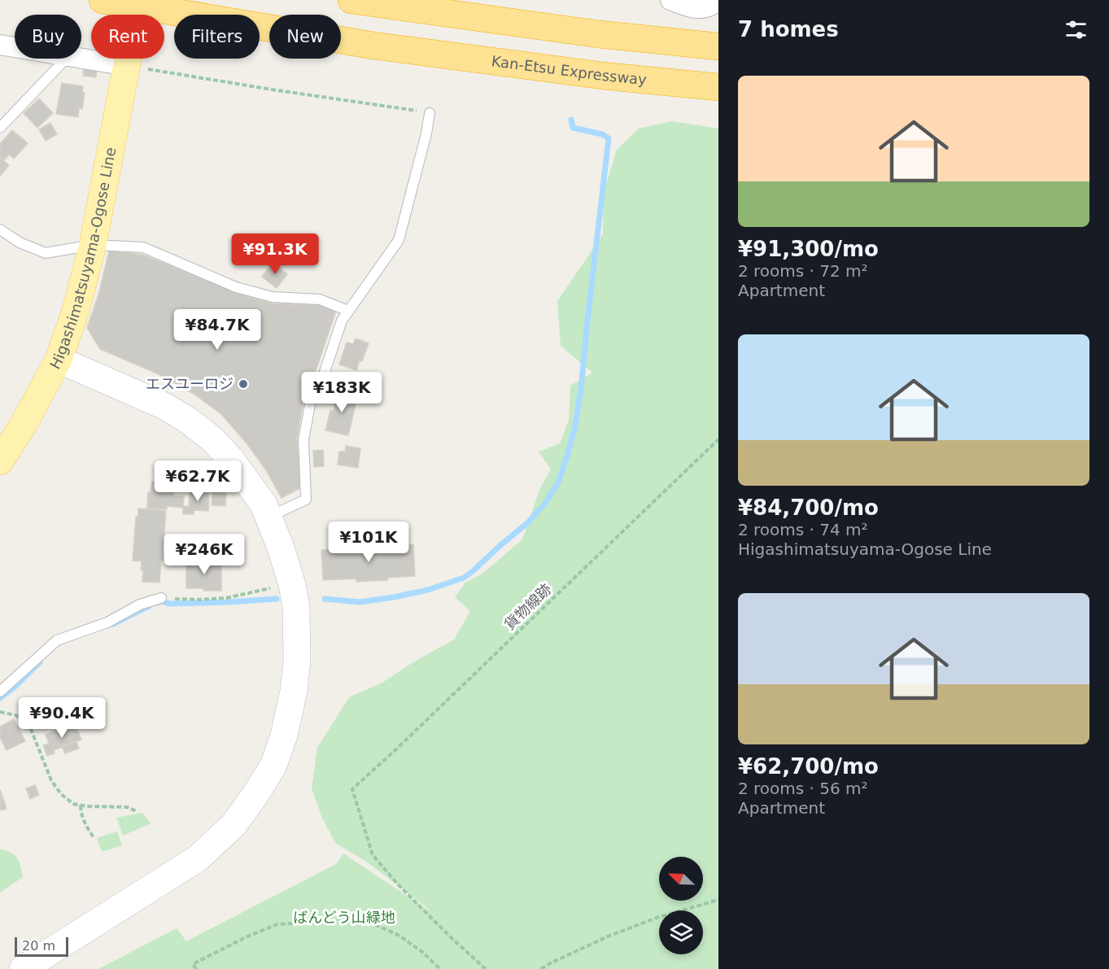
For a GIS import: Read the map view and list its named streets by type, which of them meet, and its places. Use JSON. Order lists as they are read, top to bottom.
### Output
{
  "streets": {
    "highway": ["Kan-Etsu Expressway"],
    "main road": ["Higashimatsuyama-Ogose Line"],
    "path": ["貨物線跡"]
  },
  "parks": ["ばんどう山緑地"],
  "places": ["エスユーロジ"],
  "scale_bar": "20 m",
  "north": "top left",
  "page": {
    "heading": "7 homes",
    "chip": [
      "Buy",
      "Rent",
      "Filters",
      "New"
    ],
    "list": [
      {
        "name": "¥91,300/mo",
        "note": "2 rooms · 72 m² · Apartment"
      },
      {
        "name": "¥84,700/mo",
        "note": "2 rooms · 74 m² · Higashimatsuyama-Ogose Line"
      },
      {
        "name": "¥62,700/mo",
        "note": "2 rooms · 56 m² · Apartment"
      }
    ],
    "price": [
      "¥91.3K",
      "¥84.7K",
      "¥183K",
      "¥62.7K",
      "¥101K",
      "¥246K",
      "¥90.4K"
    ],
    "scale": "20 m"
  }
}
